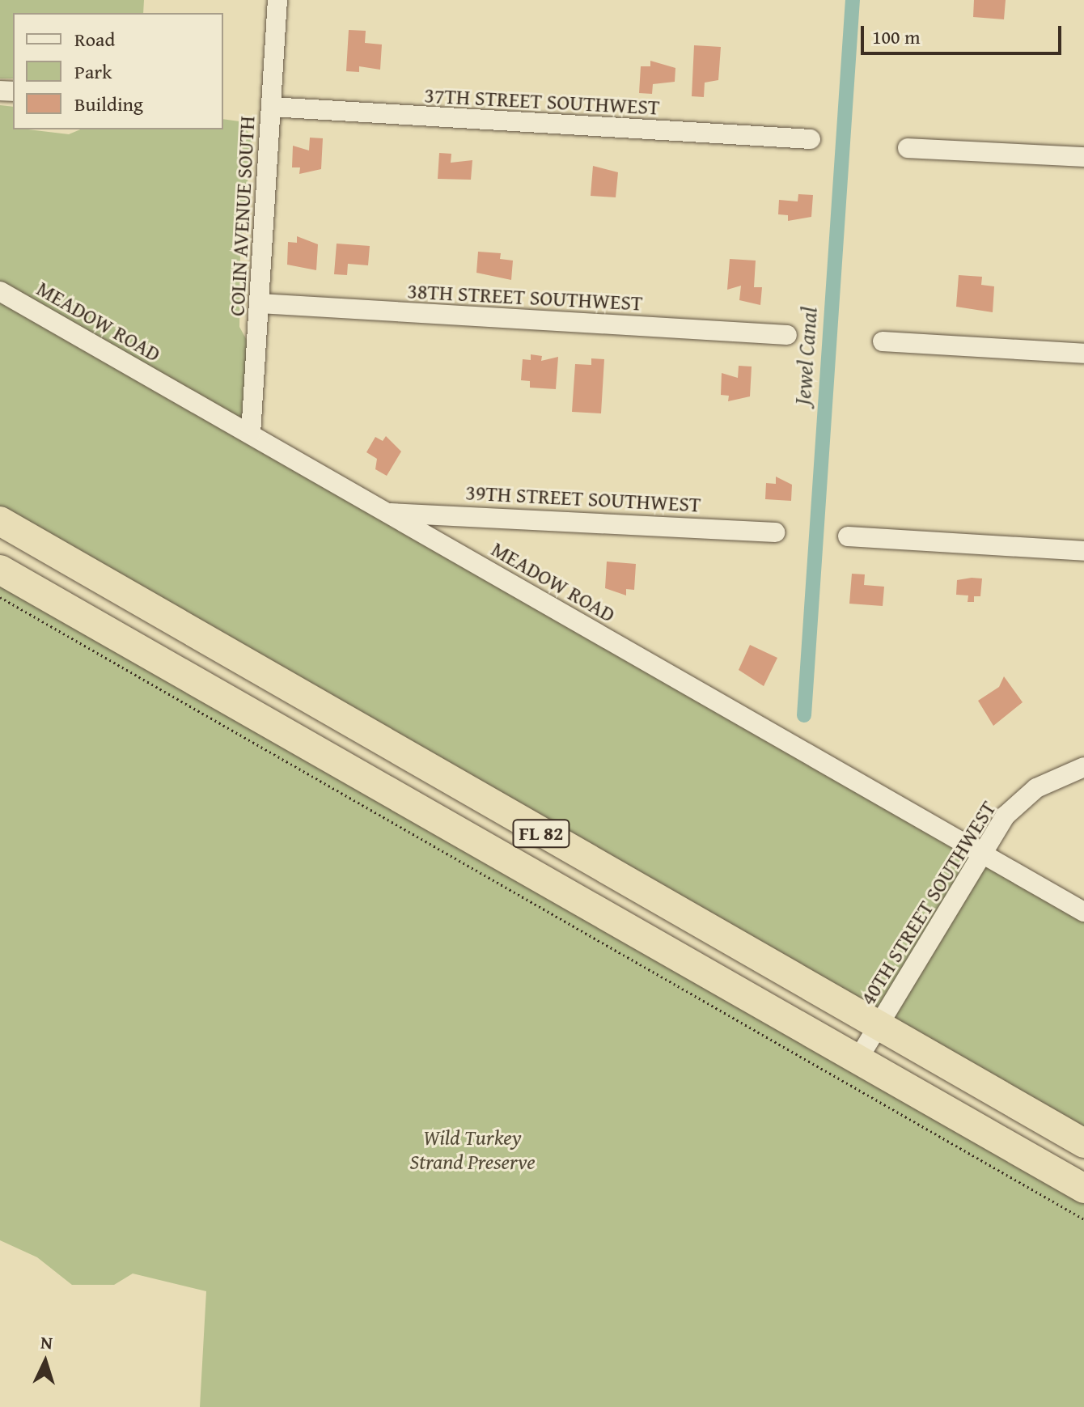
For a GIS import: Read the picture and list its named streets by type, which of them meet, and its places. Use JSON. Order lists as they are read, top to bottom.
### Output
{
  "streets": {
    "highway": ["FL 82"],
    "street": [
      "37TH STREET SOUTHWEST",
      "COLIN AVENUE SOUTH",
      "38TH STREET SOUTHWEST",
      "MEADOW ROAD",
      "39TH STREET SOUTHWEST",
      "40TH STREET SOUTHWEST"
    ]
  },
  "crossings": [
    ["37TH STREET SOUTHWEST", "COLIN AVENUE SOUTH"],
    ["COLIN AVENUE SOUTH", "38TH STREET SOUTHWEST"],
    ["COLIN AVENUE SOUTH", "MEADOW ROAD"],
    ["MEADOW ROAD", "39TH STREET SOUTHWEST"],
    ["MEADOW ROAD", "40TH STREET SOUTHWEST"],
    ["FL 82", "40TH STREET SOUTHWEST"]
  ],
  "water": ["Jewel Canal"],
  "parks": ["Wild Turkey Strand Preserve"],
  "legend": ["Road", "Park", "Building"],
  "scale_bar": "100 m",
  "north": "top"
}
